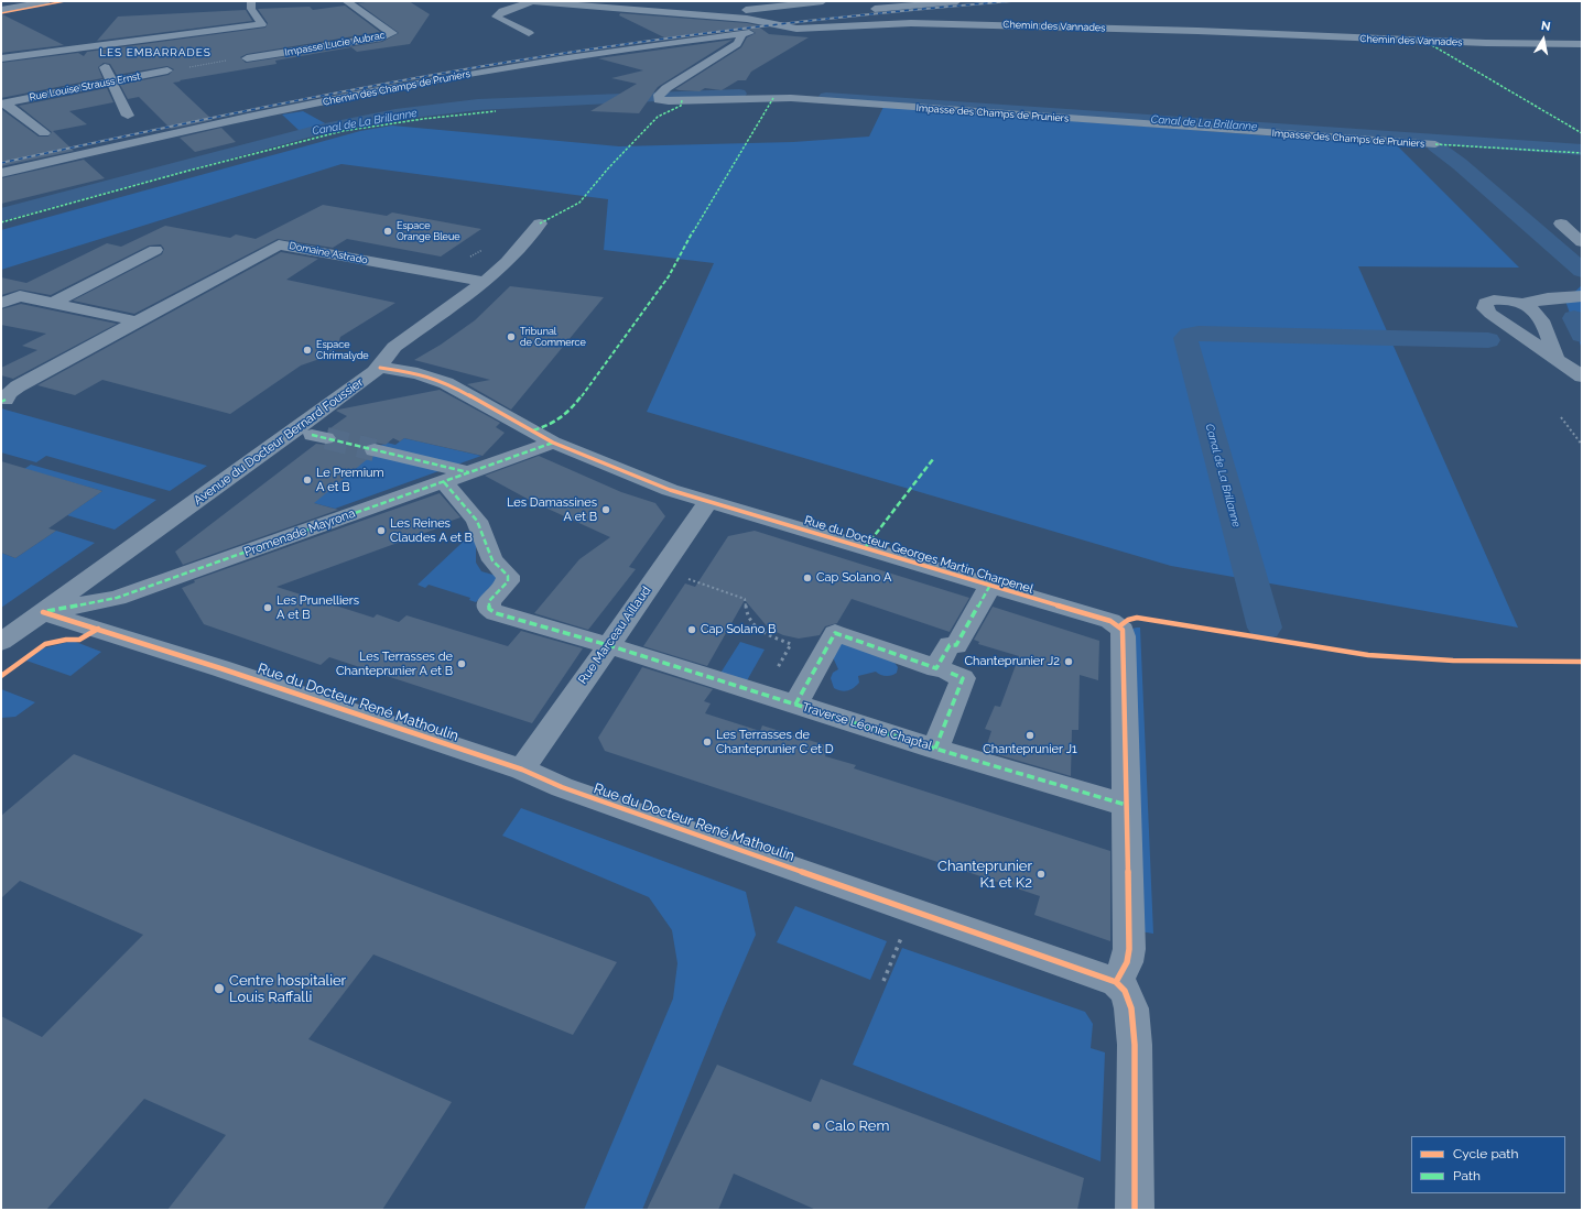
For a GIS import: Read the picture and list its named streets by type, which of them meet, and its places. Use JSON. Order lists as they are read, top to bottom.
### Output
{
  "streets": {
    "street": [
      "Chemin des Vannades",
      "Impasse Lucie Aubrac",
      "Rue Louise Strauss Ernst",
      "Chemin des Champs de Pruniers",
      "Impasse des Champs de Pruniers",
      "Domaine Astrado",
      "Avenue du Docteur Bernard Foussier",
      "Promenade Mayrona",
      "Rue du Docteur Georges Martin Charpenel",
      "Rue Marceau Aillaud",
      "Rue du Docteur René Mathoulin",
      "Traverse Léonie Chaptal"
    ]
  },
  "crossings": [
    ["Chemin des Vannades", "Chemin des Champs de Pruniers"],
    ["Chemin des Champs de Pruniers", "Impasse des Champs de Pruniers"],
    ["Domaine Astrado", "Avenue du Docteur Bernard Foussier"],
    ["Avenue du Docteur Bernard Foussier", "Promenade Mayrona"],
    ["Avenue du Docteur Bernard Foussier", "Rue du Docteur Georges Martin Charpenel"],
    ["Avenue du Docteur Bernard Foussier", "Rue du Docteur René Mathoulin"],
    ["Promenade Mayrona", "Rue du Docteur Georges Martin Charpenel"],
    ["Promenade Mayrona", "Rue du Docteur René Mathoulin"],
    ["Promenade Mayrona", "Traverse Léonie Chaptal"],
    ["Rue du Docteur Georges Martin Charpenel", "Rue Marceau Aillaud"],
    ["Rue du Docteur Georges Martin Charpenel", "Rue du Docteur René Mathoulin"],
    ["Rue du Docteur Georges Martin Charpenel", "Traverse Léonie Chaptal"],
    ["Rue Marceau Aillaud", "Rue du Docteur René Mathoulin"],
    ["Rue Marceau Aillaud", "Traverse Léonie Chaptal"]
  ],
  "districts": ["LES EMBARRADES"],
  "water": ["Canal de La Brillanne"],
  "places": [
    "Espace Orange Bleue",
    "Tribunal de Commerce",
    "Espace Chrimalyde",
    "Le Premium A et B",
    "Les Damassines A et B",
    "Les Reines Claudes A et B",
    "Cap Solano A",
    "Les Prunelliers A et B",
    "Cap Solano B",
    "Chanteprunier J2",
    "Les Terrasses de Chanteprunier A et B",
    "Chanteprunier J1",
    "Les Terrasses de Chanteprunier C et D",
    "Chanteprunier K1 et K2",
    "Centre hospitalier Louis Raffalli",
    "Calo Rem"
  ],
  "legend": ["Cycle path", "Path"],
  "north": "top"
}
